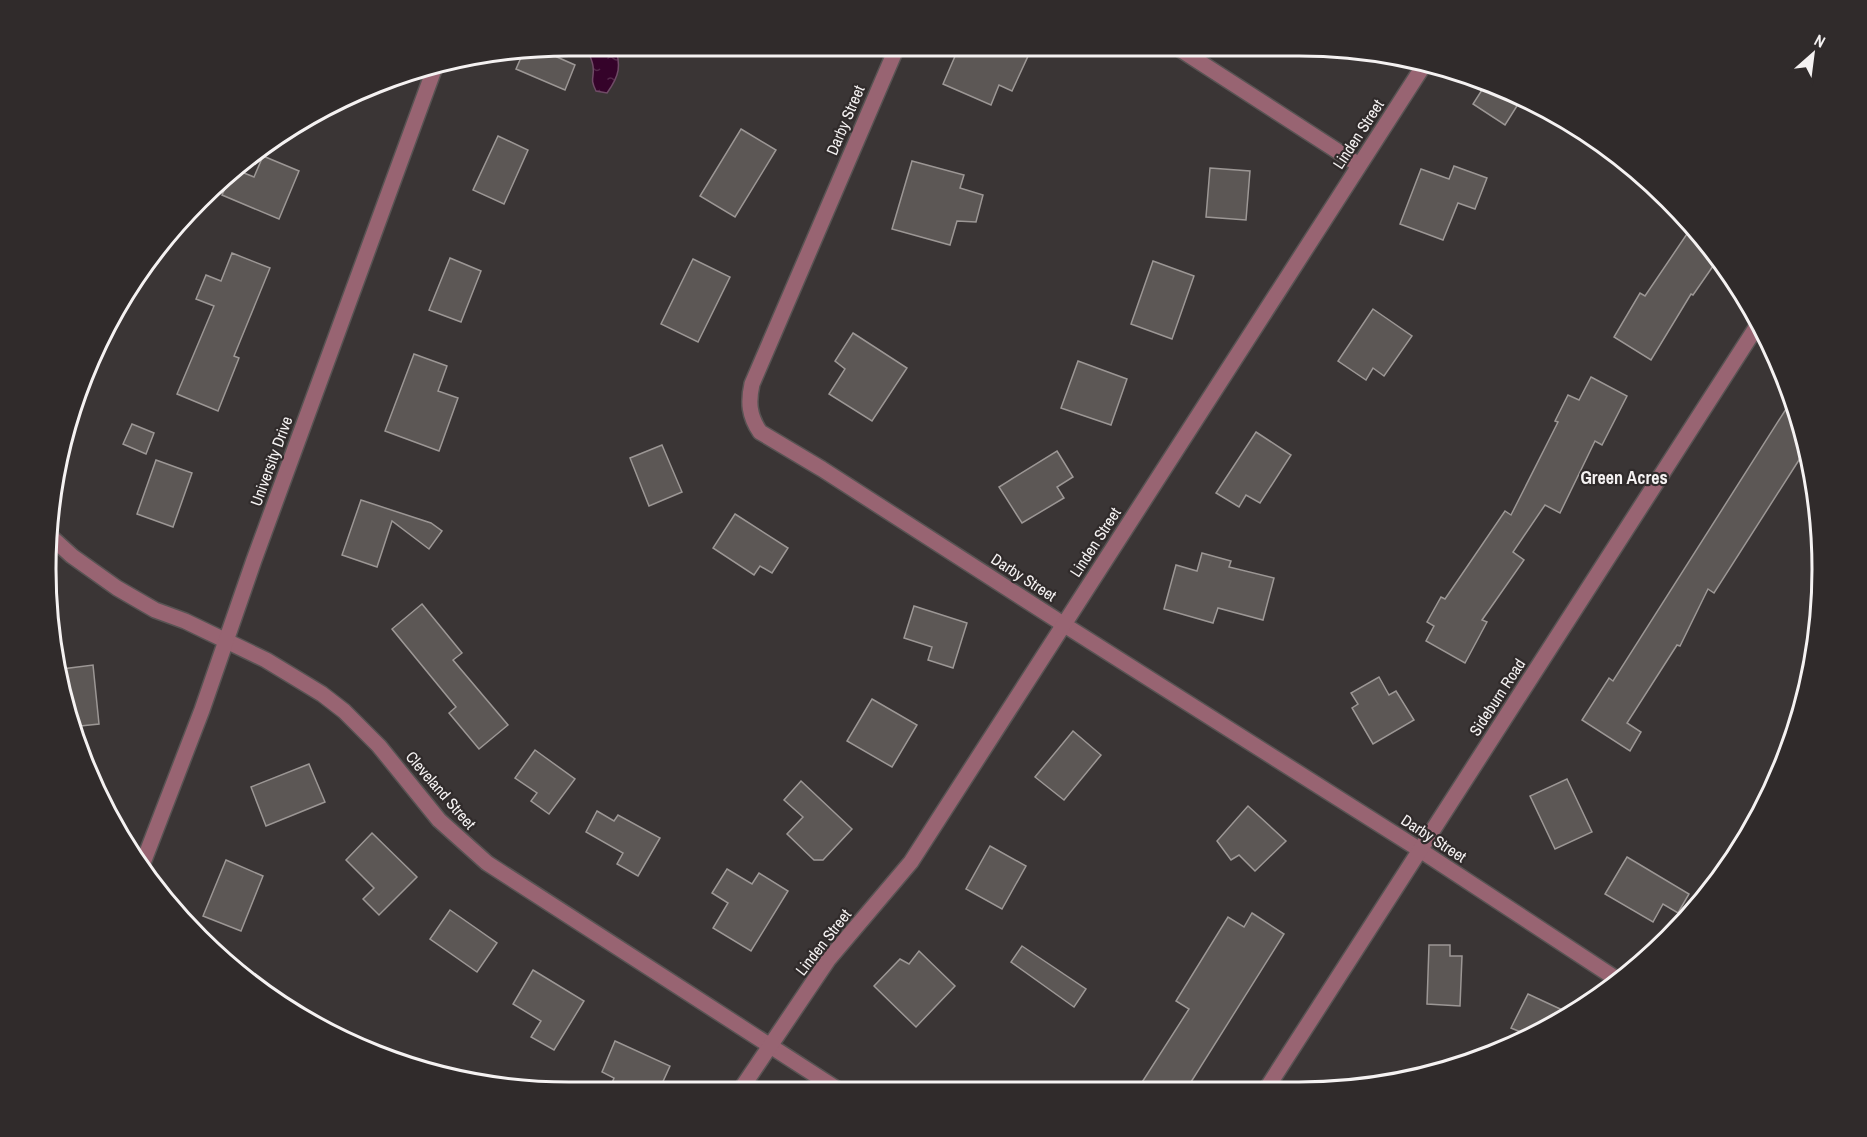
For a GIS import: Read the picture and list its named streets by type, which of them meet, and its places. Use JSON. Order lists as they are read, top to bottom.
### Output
{
  "streets": {
    "street": [
      "Darby Street",
      "Linden Street",
      "University Drive",
      "Sideburn Road",
      "Cleveland Street"
    ]
  },
  "crossings": [
    ["Darby Street", "Linden Street"],
    ["Darby Street", "Sideburn Road"],
    ["Linden Street", "Cleveland Street"],
    ["University Drive", "Cleveland Street"]
  ],
  "districts": ["Green Acres"],
  "north": "top right"
}
